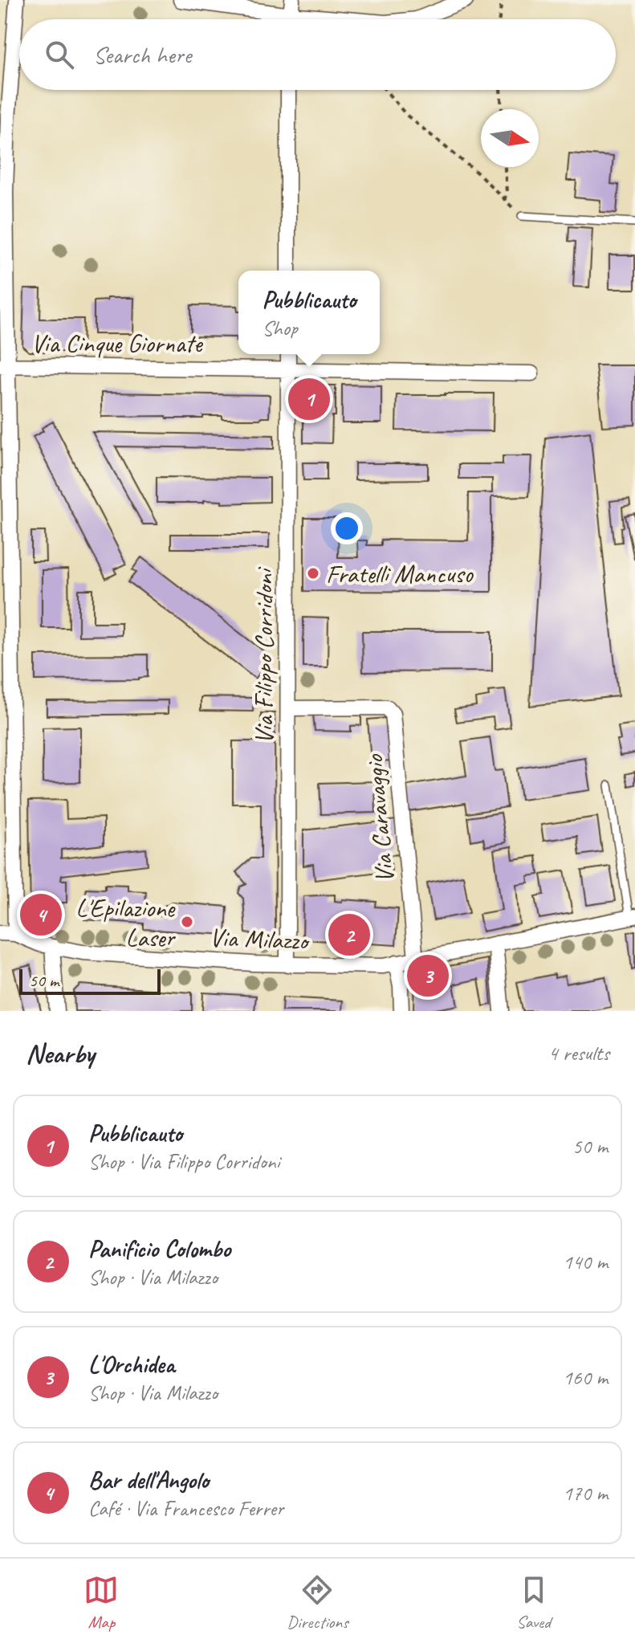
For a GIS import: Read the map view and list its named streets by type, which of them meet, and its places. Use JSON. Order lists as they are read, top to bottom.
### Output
{
  "streets": {
    "street": [
      "Via Cinque Giornate",
      "Via Filippo Corridoni",
      "Via Caravaggio",
      "Via Milazzo"
    ]
  },
  "crossings": [
    ["Via Cinque Giornate", "Via Filippo Corridoni"],
    ["Via Filippo Corridoni", "Via Caravaggio"],
    ["Via Filippo Corridoni", "Via Milazzo"],
    ["Via Caravaggio", "Via Milazzo"]
  ],
  "places": ["Fratelli Mancuso", "L'Epilazione Laser"],
  "scale_bar": "50 m",
  "north": "right",
  "page": {
    "search": "Search here",
    "popup": ["Pubblicauto", "Shop"],
    "pins": [
      "1",
      "4",
      "2",
      "3"
    ],
    "scale": "50 m",
    "heading": ["Nearby", "4 results"],
    "list": [
      {
        "mark": "1",
        "name": "Pubblicauto",
        "note": "Shop · Via Filippo Corridoni",
        "value": "50 m"
      },
      {
        "mark": "2",
        "name": "Panificio Colombo",
        "note": "Shop · Via Milazzo",
        "value": "140 m"
      },
      {
        "mark": "3",
        "name": "L'Orchidea",
        "note": "Shop · Via Milazzo",
        "value": "160 m"
      },
      {
        "mark": "4",
        "name": "Bar dell'Angolo",
        "note": "Café · Via Francesco Ferrer",
        "value": "170 m"
      }
    ],
    "nav": ["Map", "Directions", "Saved"]
  }
}
